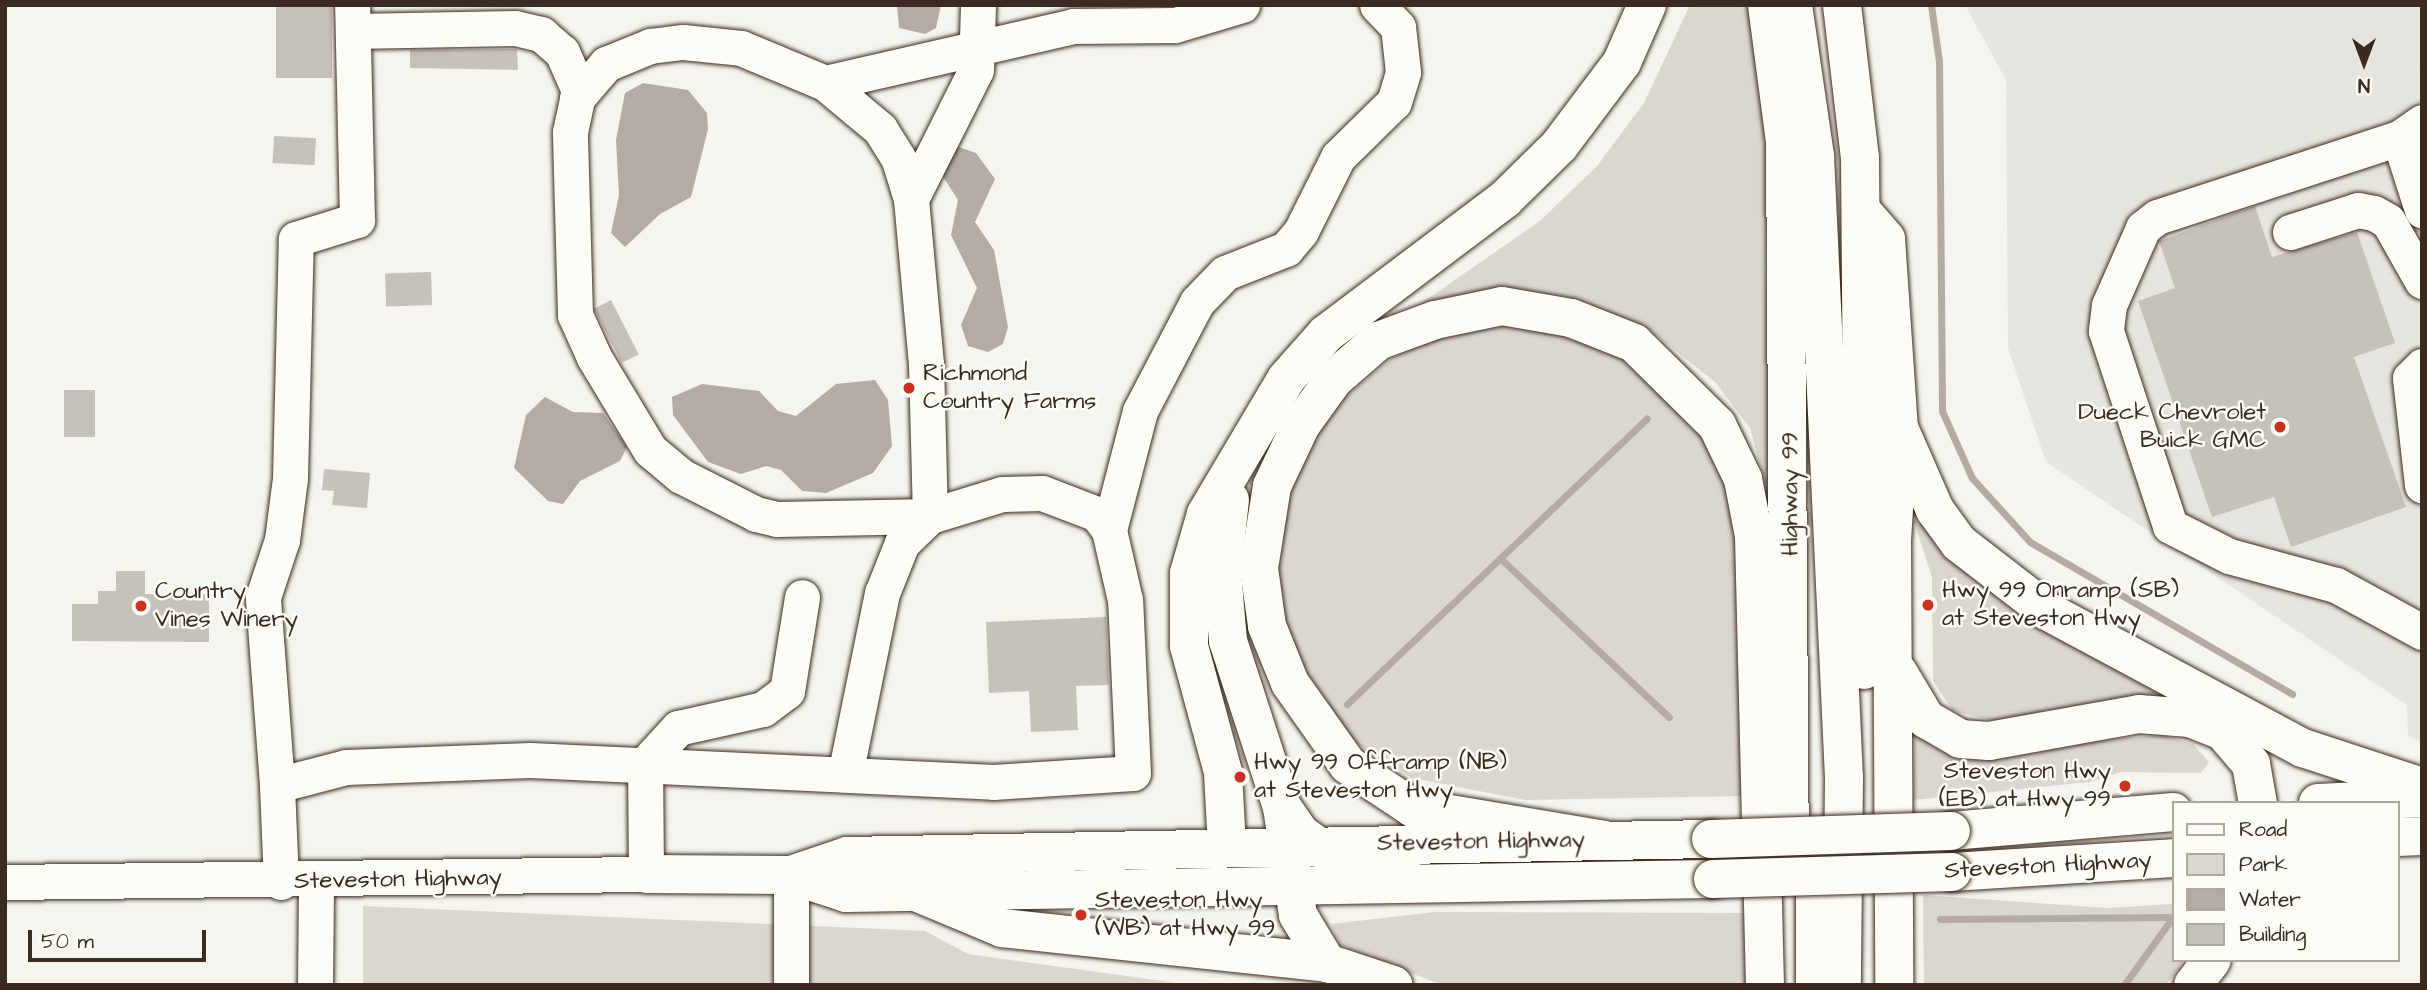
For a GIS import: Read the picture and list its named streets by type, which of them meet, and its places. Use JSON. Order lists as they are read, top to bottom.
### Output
{
  "streets": {
    "main road": ["Highway 99", "Steveston Highway"]
  },
  "places": [
    "Richmond Country Farms",
    "Dueck Chevrolet Buick GMC",
    "Hwy 99 Onramp (SB) at Steveston Hwy",
    "Country Vines Winery",
    "Hwy 99 Offramp (NB) at Steveston Hwy",
    "Steveston Hwy (EB) at Hwy 99",
    "Steveston Hwy (WB) at Hwy 99"
  ],
  "legend": [
    "Road",
    "Park",
    "Water",
    "Building"
  ],
  "scale_bar": "50 m",
  "north": "bottom"
}
